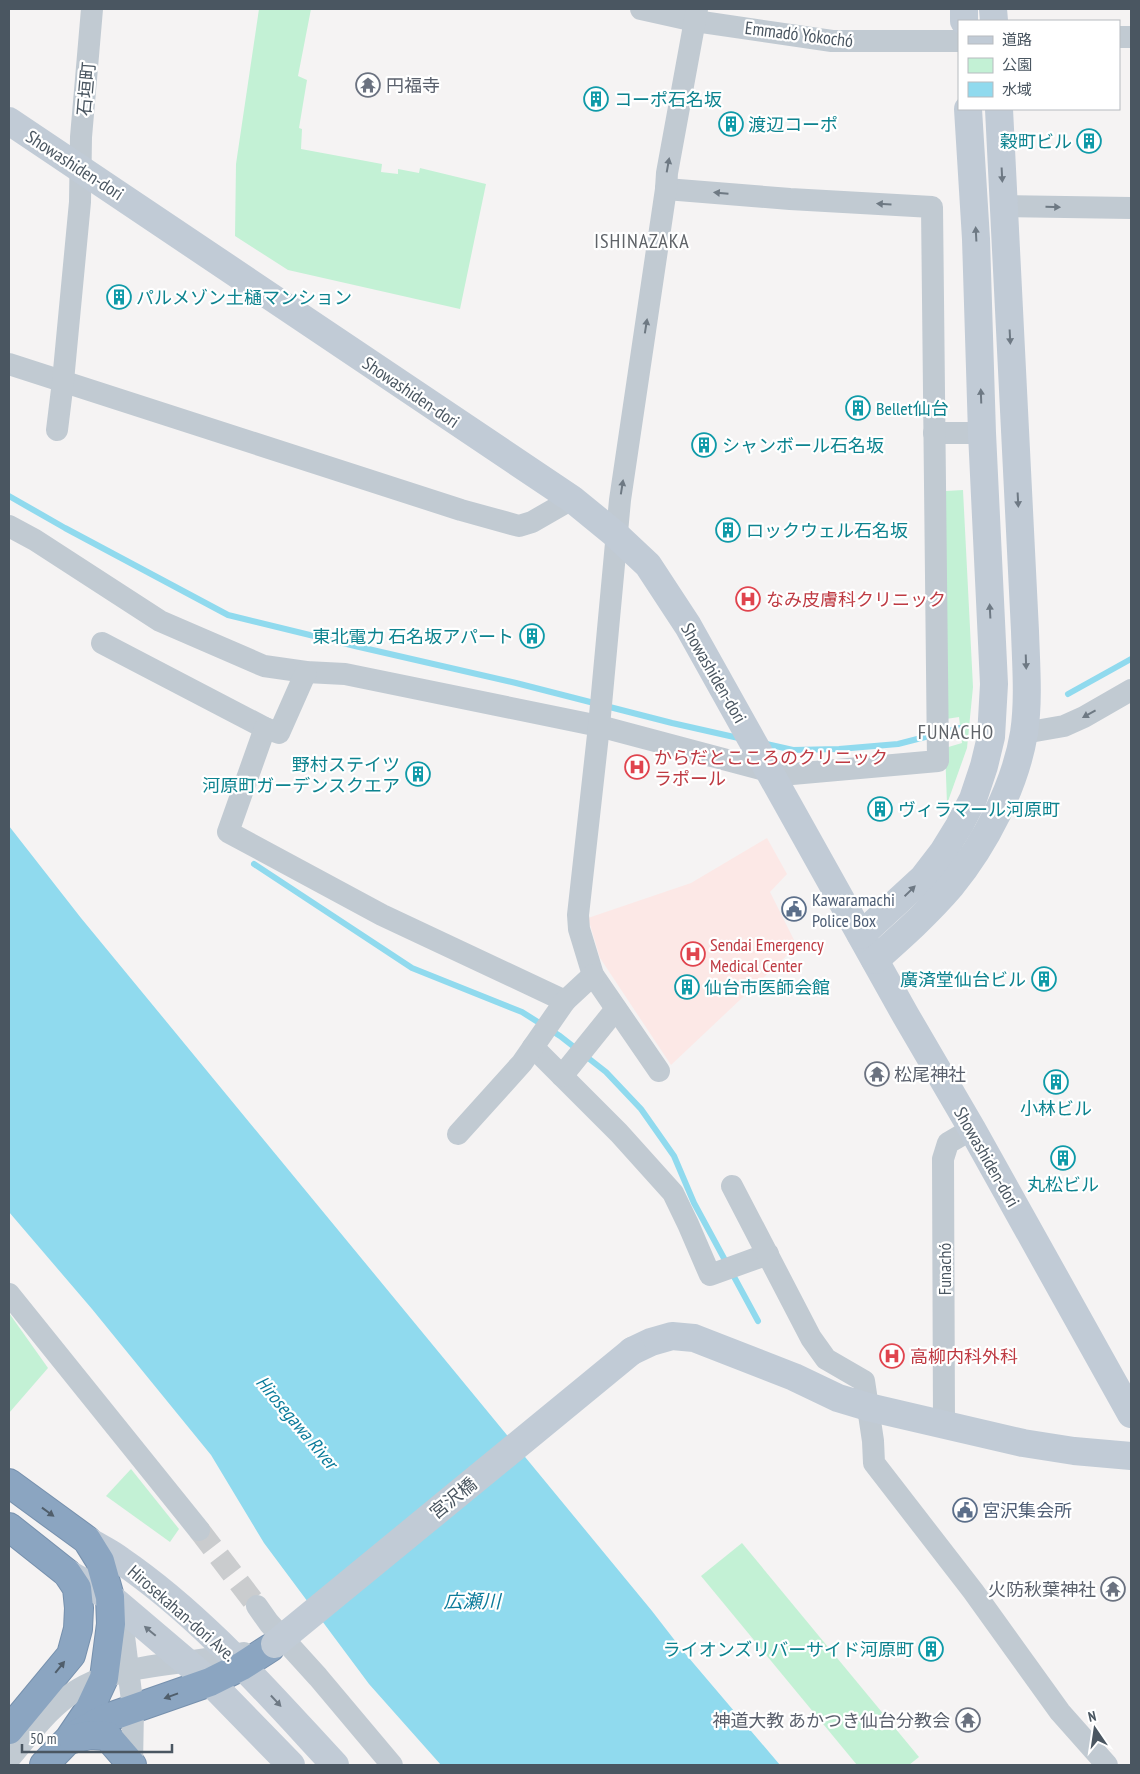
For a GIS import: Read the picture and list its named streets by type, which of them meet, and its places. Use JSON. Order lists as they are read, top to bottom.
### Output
{
  "streets": {
    "highway": ["Hirosekahan-dori Ave."],
    "street": [
      "Emmadó Yokochó",
      "石垣町",
      "Showashiden-dori",
      "Funachó",
      "宮沢橋"
    ]
  },
  "crossings": [
    ["石垣町", "Showashiden-dori"],
    ["Showashiden-dori", "Funachó"],
    ["Funachó", "宮沢橋"]
  ],
  "districts": ["ISHINAZAKA", "FUNACHO"],
  "water": ["Hirosegawa River", "広瀬川"],
  "places": {
    "temple": [
      "円福寺",
      "松尾神社",
      "火防秋葉神社",
      "神道大教 あかつき仙台分教会"
    ],
    "building": [
      "コーポ石名坂",
      "渡辺コーポ",
      "穀町ビル",
      "パルメゾン土樋マンション",
      "Bellet仙台",
      "シャンボール石名坂",
      "ロックウェル石名坂",
      "東北電力 石名坂アパート",
      "野村ステイツ 河原町ガーデンスクエア",
      "ヴィラマール河原町",
      "廣済堂仙台ビル",
      "仙台市医師会館",
      "小林ビル",
      "丸松ビル",
      "ライオンズリバーサイド河原町"
    ],
    "hospital": [
      "なみ皮膚科クリニック",
      "からだとこころのクリニック ラポール",
      "Sendai Emergency Medical Center",
      "高柳内科外科"
    ],
    "public building": ["Kawaramachi Police Box", "宮沢集会所"]
  },
  "legend": ["道路", "公園", "水域"],
  "scale_bar": "50 m",
  "north": "top"
}
